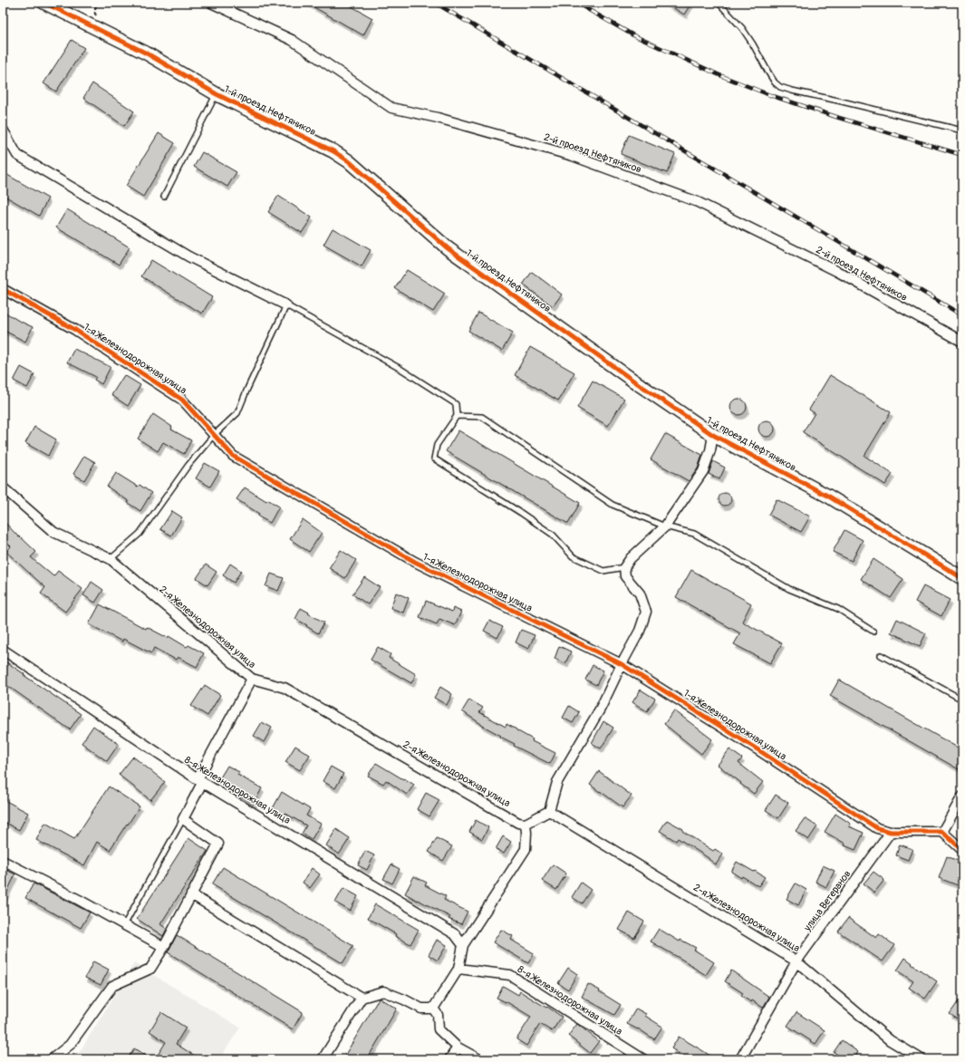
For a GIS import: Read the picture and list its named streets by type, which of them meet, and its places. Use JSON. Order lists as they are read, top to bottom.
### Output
{
  "streets": {
    "street": [
      "1-й проезд Нефтяников",
      "2-й проезд Нефтяников",
      "1-я Железнодорожная улица",
      "2-я Железнодорожная улица",
      "8-я Железнодорожная улица",
      "улица Ветеранов"
    ]
  },
  "crossings": [
    ["1-я Железнодорожная улица", "улица Ветеранов"],
    ["2-я Железнодорожная улица", "улица Ветеранов"]
  ]
}
